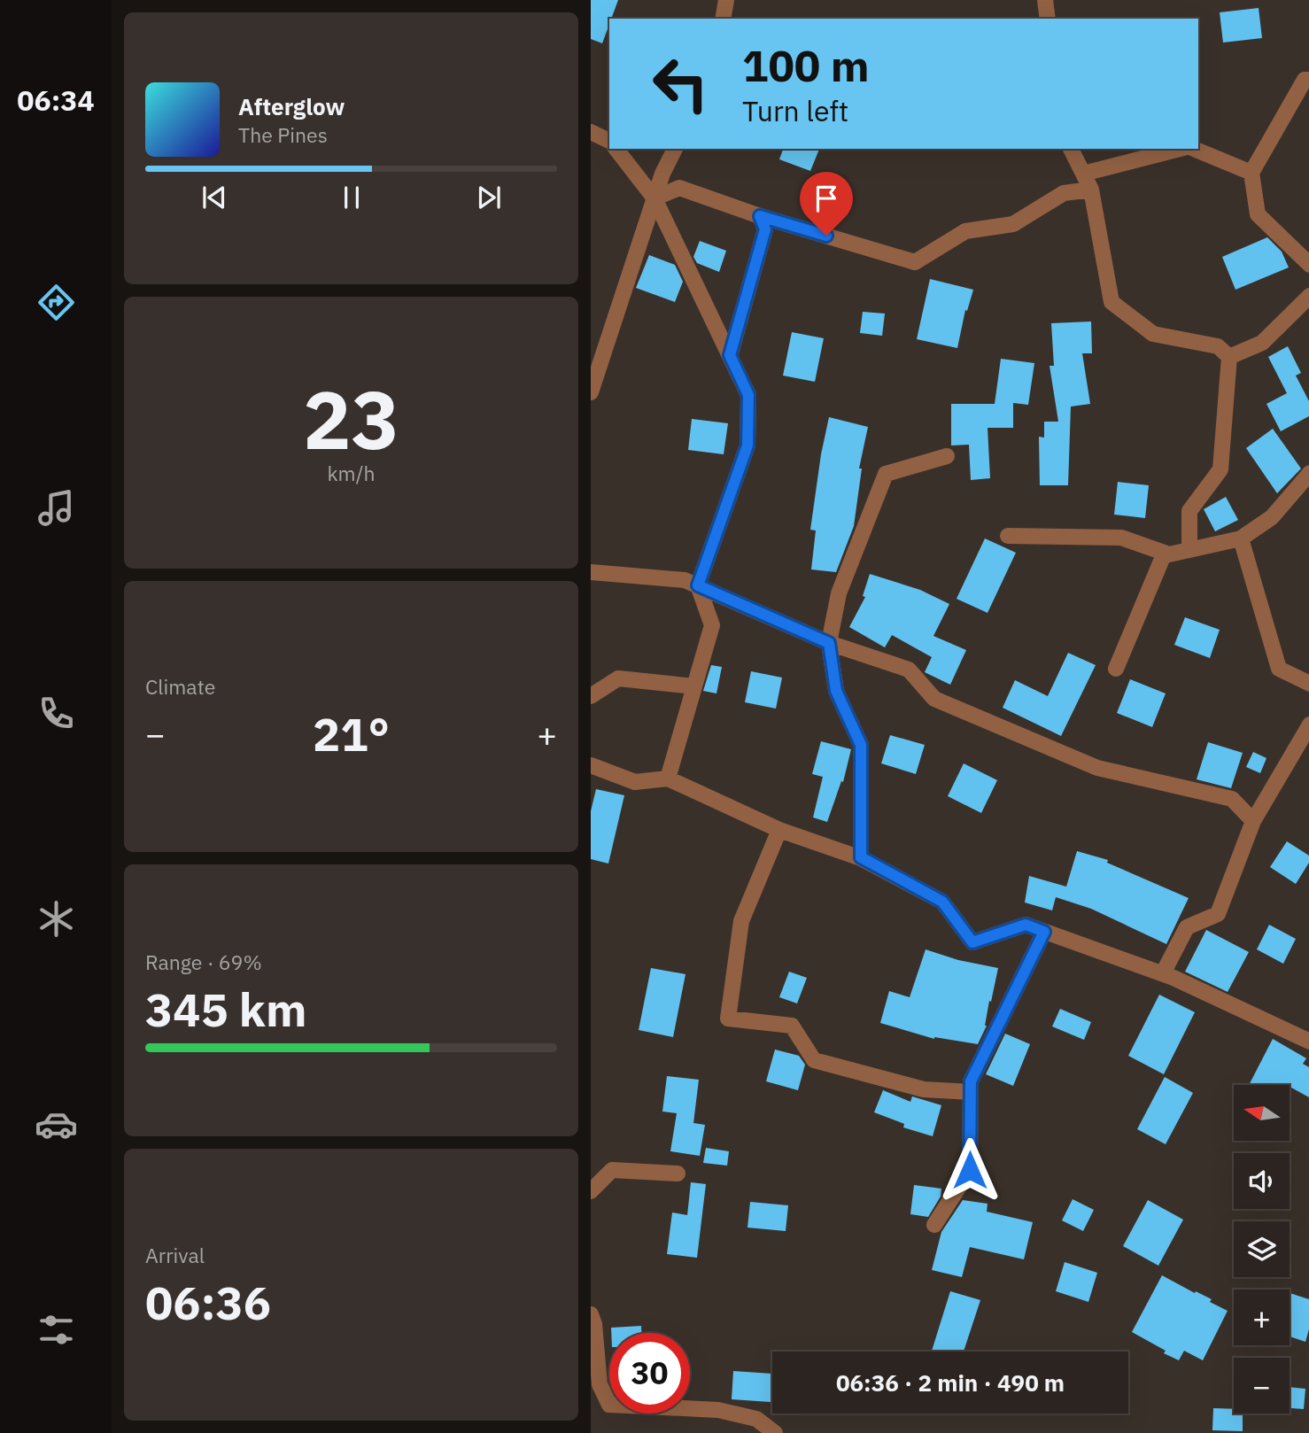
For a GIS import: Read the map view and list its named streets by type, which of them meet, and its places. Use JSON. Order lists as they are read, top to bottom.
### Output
{
  "north": "left",
  "page": {
    "tabs": "06:34",
    "turn": ["100 m", "Turn left"],
    "song": ["Afterglow", "The Pines"],
    "tile": [
      ["23", "km/h"],
      "Climate",
      ["Range · 69%", "345 km"],
      ["Arrival", "06:36"]
    ],
    "heat": ["−", "21°", "+"],
    "map_buttons": ["+", "−"],
    "limit": "30",
    "trip": "06:36 · 2 min · 490 m"
  }
}
